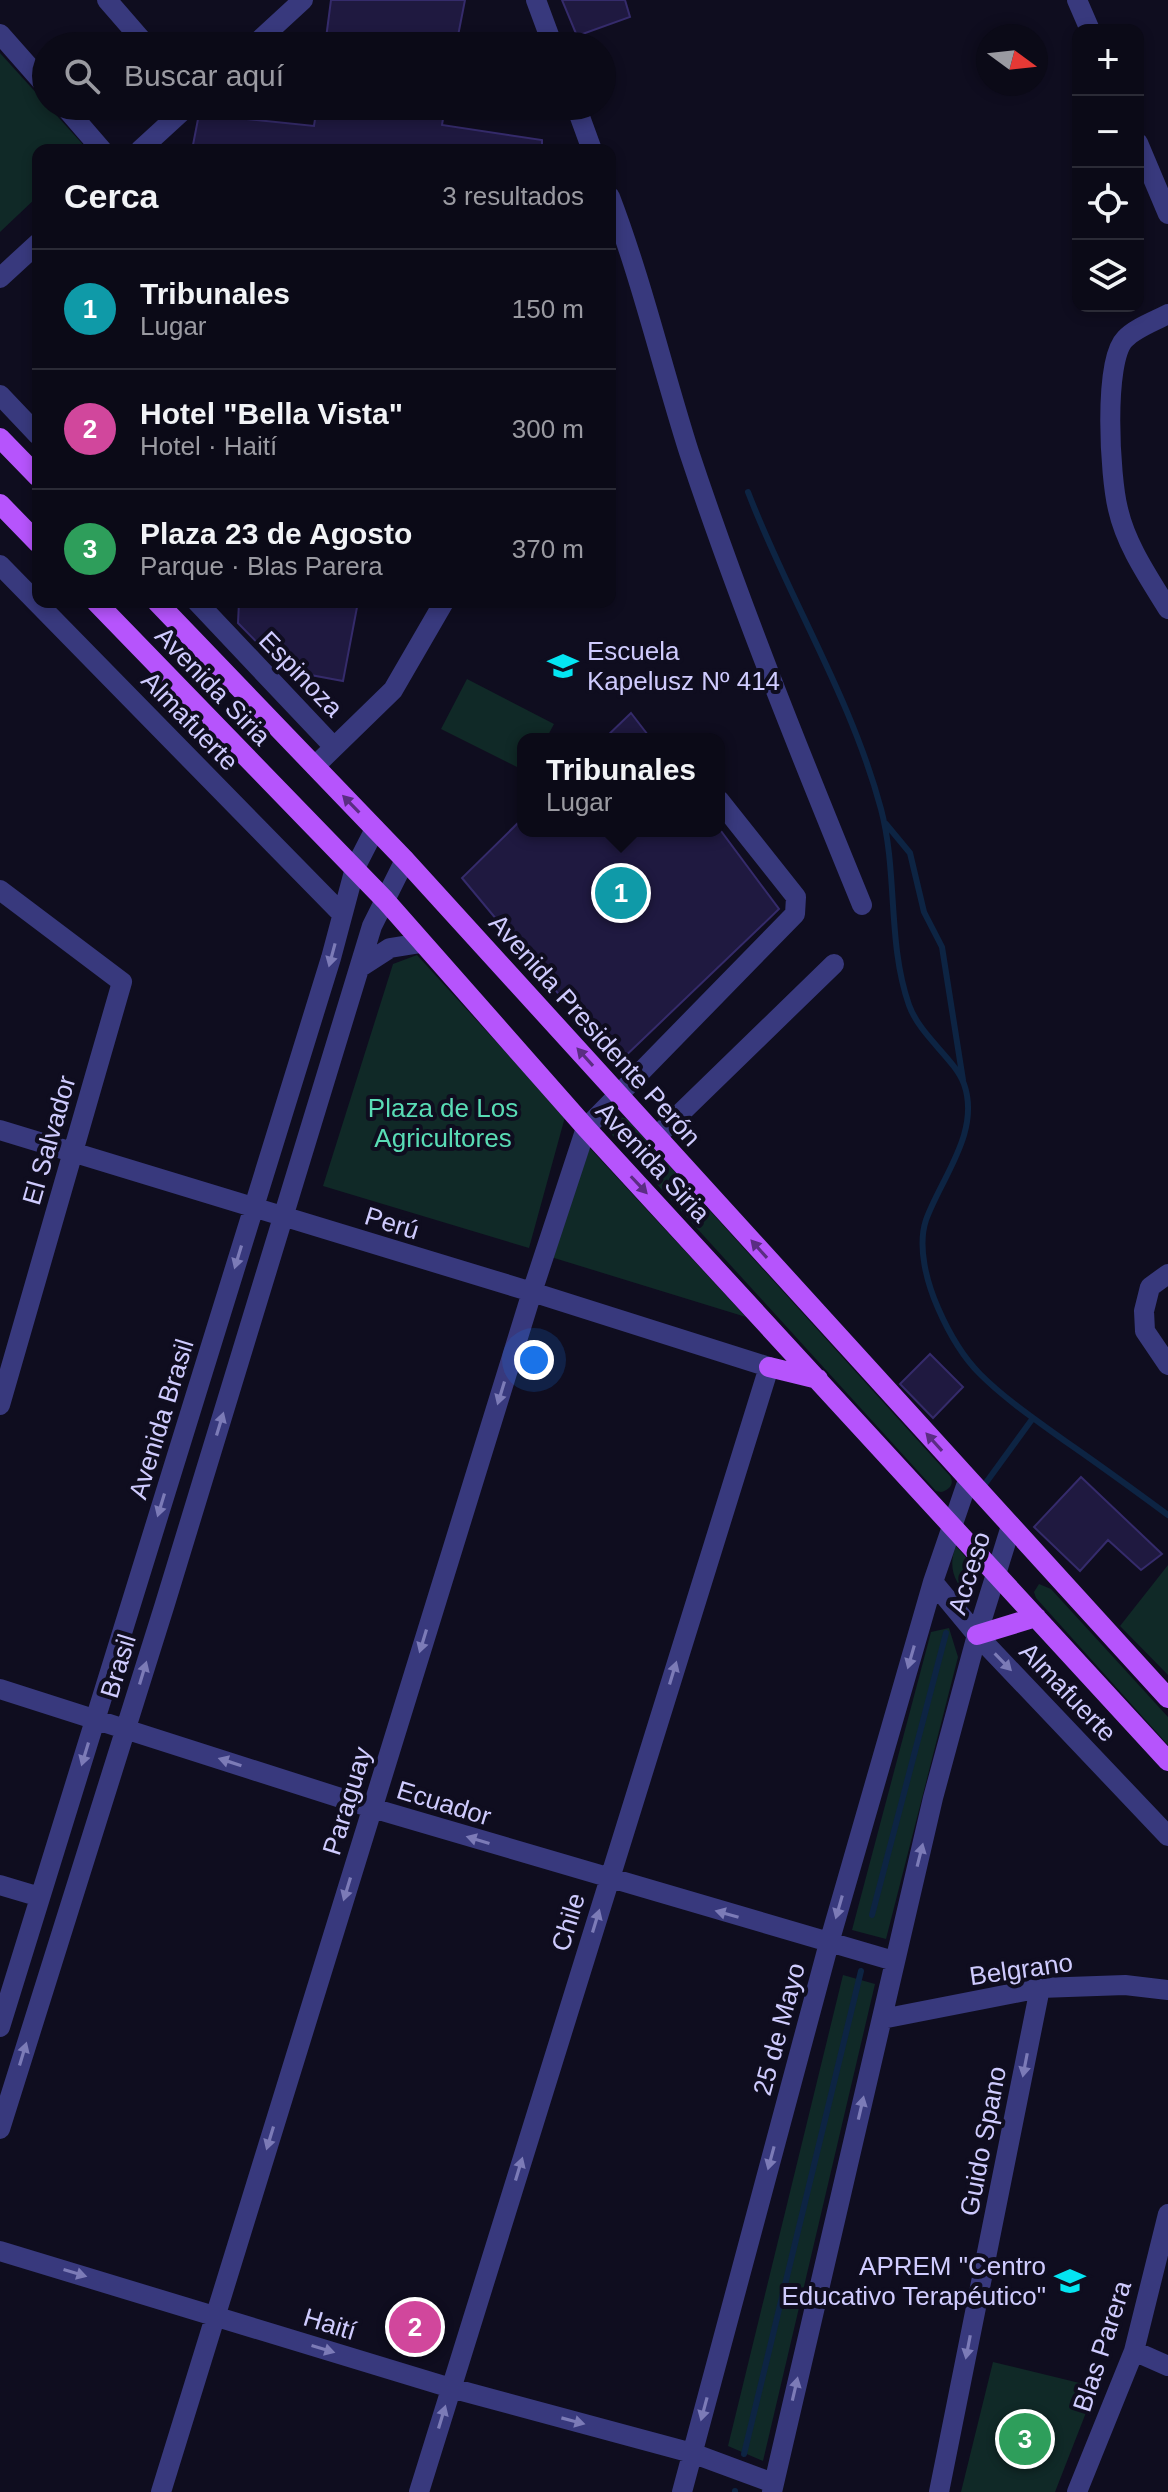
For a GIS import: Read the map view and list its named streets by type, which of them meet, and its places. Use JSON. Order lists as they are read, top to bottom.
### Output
{
  "streets": {
    "main road": ["Avenida Siria", "Avenida Presidente Perón"],
    "street": [
      "Espinoza",
      "Almafuerte",
      "El Salvador",
      "Perú",
      "Avenida Brasil",
      "Acceso",
      "Brasil",
      "Paraguay",
      "Ecuador",
      "Chile",
      "Belgrano",
      "25 de Mayo",
      "Guido Spano",
      "Haití",
      "Blas Parera"
    ]
  },
  "crossings": [
    ["Avenida Siria", "Avenida Brasil"],
    ["Avenida Siria", "Acceso"],
    ["Avenida Siria", "Paraguay"],
    ["Almafuerte", "Avenida Brasil"],
    ["Almafuerte", "Acceso"],
    ["Almafuerte", "25 de Mayo"],
    ["Avenida Presidente Perón", "Avenida Brasil"],
    ["Avenida Presidente Perón", "Acceso"],
    ["El Salvador", "Perú"],
    ["Perú", "Avenida Brasil"],
    ["Perú", "Brasil"],
    ["Perú", "Paraguay"],
    ["Perú", "Chile"],
    ["Avenida Brasil", "Ecuador"],
    ["Acceso", "25 de Mayo"],
    ["Brasil", "Ecuador"],
    ["Paraguay", "Ecuador"],
    ["Paraguay", "Haití"],
    ["Ecuador", "Chile"],
    ["Ecuador", "25 de Mayo"],
    ["Chile", "Haití"],
    ["Belgrano", "Guido Spano"],
    ["25 de Mayo", "Haití"]
  ],
  "one_way": [
    "Avenida Presidente Perón",
    "Brasil",
    "Paraguay",
    "Ecuador",
    "Chile",
    "Haití"
  ],
  "parks": ["Plaza de Los Agricultores"],
  "places": {
    "school or university": ["Escuela Kapelusz Nº 414", "APREM \"Centro Educativo Terapéutico\""]
  },
  "north": "right",
  "page": {
    "map_buttons": ["+", "−"],
    "search": "Buscar aquí",
    "heading": ["Cerca", "3 resultados"],
    "list": [
      {
        "mark": "1",
        "name": "Tribunales",
        "note": "Lugar",
        "value": "150 m"
      },
      {
        "mark": "2",
        "name": "Hotel \"Bella Vista\"",
        "note": "Hotel · Haití",
        "value": "300 m"
      },
      {
        "mark": "3",
        "name": "Plaza 23 de Agosto",
        "note": "Parque · Blas Parera",
        "value": "370 m"
      }
    ],
    "popup": ["Tribunales", "Lugar"],
    "pins": ["1", "2", "3"]
  }
}
